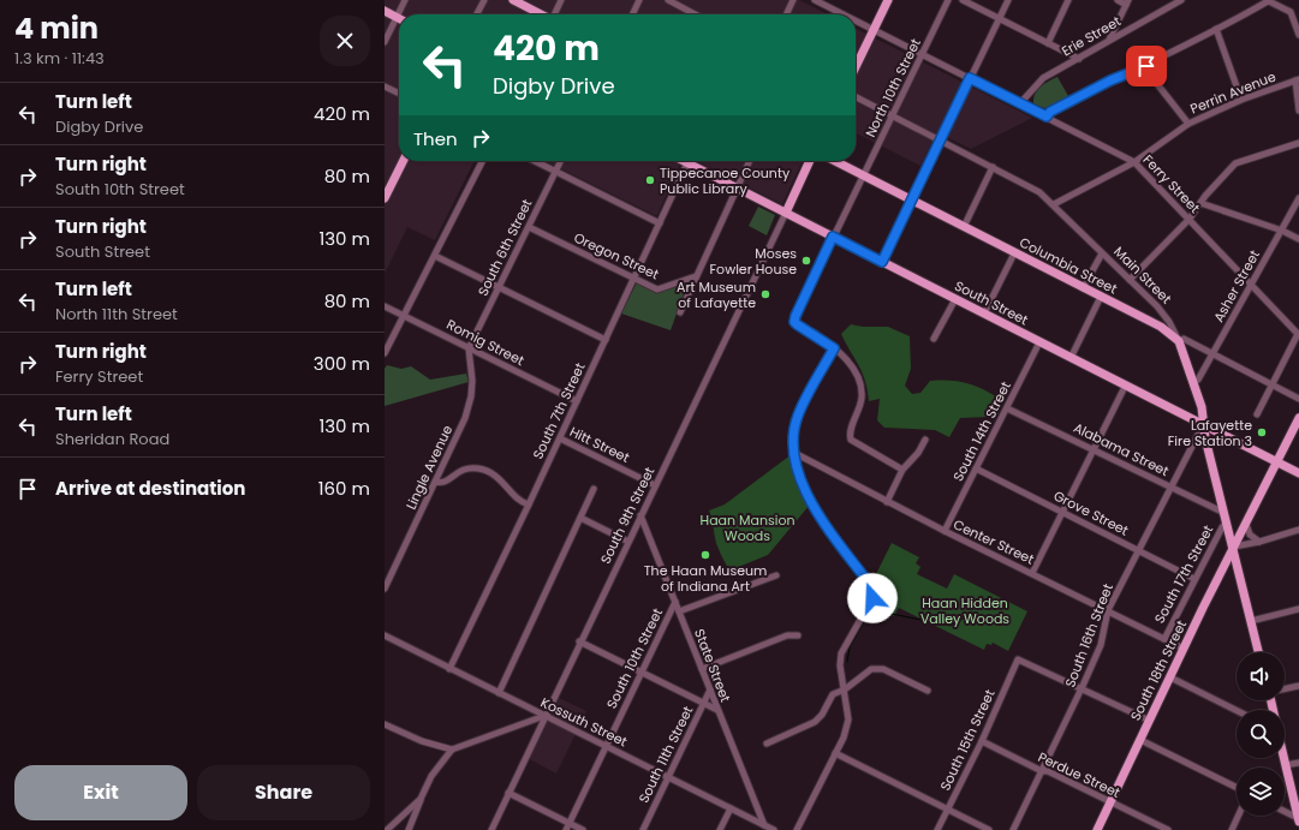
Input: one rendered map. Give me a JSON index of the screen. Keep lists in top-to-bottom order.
{
  "streets": {
    "main road": [
      "Columbia Street",
      "Main Street",
      "South Street",
      "South 18th Street"
    ],
    "street": [
      "Erie Street",
      "North 10th Street",
      "Perrin Avenue",
      "Ferry Street",
      "South 6th Street",
      "Oregon Street",
      "Asher Street",
      "Romig Street",
      "South 7th Street",
      "South 14th Street",
      "Hitt Street",
      "Alabama Street",
      "Lingle Avenue",
      "Grove Street",
      "South 9th Street",
      "Center Street",
      "South 17th Street",
      "South 16th Street",
      "South 10th Street",
      "State Street",
      "Kossuth Street",
      "South 15th Street",
      "South 11th Street",
      "Perdue Street"
    ]
  },
  "crossings": [
    ["Erie Street", "Ferry Street"],
    ["North 10th Street", "Ferry Street"],
    ["North 10th Street", "Columbia Street"],
    ["North 10th Street", "Main Street"],
    ["North 10th Street", "South Street"],
    ["Perrin Avenue", "Ferry Street"],
    ["Perrin Avenue", "Main Street"],
    ["Ferry Street", "Asher Street"],
    ["South 6th Street", "Oregon Street"],
    ["South 6th Street", "Romig Street"],
    ["South 6th Street", "Lingle Avenue"],
    ["Oregon Street", "South 7th Street"],
    ["Columbia Street", "Main Street"],
    ["Columbia Street", "Asher Street"],
    ["Main Street", "Asher Street"],
    ["Main Street", "South Street"],
    ["Main Street", "Alabama Street"],
    ["Main Street", "South 17th Street"],
    ["Main Street", "South 16th Street"],
    ["Main Street", "South 18th Street"],
    ["South Street", "South 14th Street"],
    ["South Street", "South 9th Street"],
    ["South Street", "South 16th Street"],
    ["South Street", "South 18th Street"],
    ["Romig Street", "South 7th Street"],
    ["Romig Street", "Lingle Avenue"],
    ["South 7th Street", "Hitt Street"],
    ["South 7th Street", "Kossuth Street"],
    ["South 14th Street", "Alabama Street"],
    ["South 14th Street", "Grove Street"],
    ["South 14th Street", "Center Street"],
    ["Hitt Street", "South 9th Street"],
    ["Alabama Street", "South 16th Street"],
    ["Grove Street", "South 17th Street"],
    ["Grove Street", "South 16th Street"],
    ["South 9th Street", "State Street"],
    ["South 9th Street", "Kossuth Street"],
    ["Center Street", "South 17th Street"],
    ["Center Street", "South 16th Street"],
    ["Center Street", "South 18th Street"],
    ["South 16th Street", "South 15th Street"],
    ["South 16th Street", "Perdue Street"],
    ["South 10th Street", "State Street"],
    ["South 10th Street", "Kossuth Street"],
    ["State Street", "Kossuth Street"],
    ["State Street", "South 11th Street"],
    ["South 18th Street", "Perdue Street"],
    ["Kossuth Street", "South 11th Street"],
    ["South 15th Street", "Perdue Street"]
  ],
  "parks": ["Haan Mansion Woods", "Haan Hidden Valley Woods"],
  "places": [
    "Tippecanoe County Public Library",
    "Moses Fowler House",
    "Art Museum of Lafayette",
    "Lafayette Fire Station 3",
    "The Haan Museum of Indiana Art"
  ],
  "page": {
    "heading": ["4 min", "1.3 km · 11:43"],
    "turn": ["420 m", "Digby Drive"],
    "list": [
      {
        "name": "Turn left",
        "note": "Digby Drive",
        "value": "420 m"
      },
      {
        "name": "Turn right",
        "note": "South 10th Street",
        "value": "80 m"
      },
      {
        "name": "Turn right",
        "note": "South Street",
        "value": "130 m"
      },
      {
        "name": "Turn left",
        "note": "North 11th Street",
        "value": "80 m"
      },
      {
        "name": "Turn right",
        "note": "Ferry Street",
        "value": "300 m"
      },
      {
        "name": "Turn left",
        "note": "Sheridan Road",
        "value": "130 m"
      },
      {
        "name": "Arrive at destination",
        "value": "160 m"
      }
    ],
    "then": "Then",
    "buttons": ["Exit", "Share"]
  }
}
